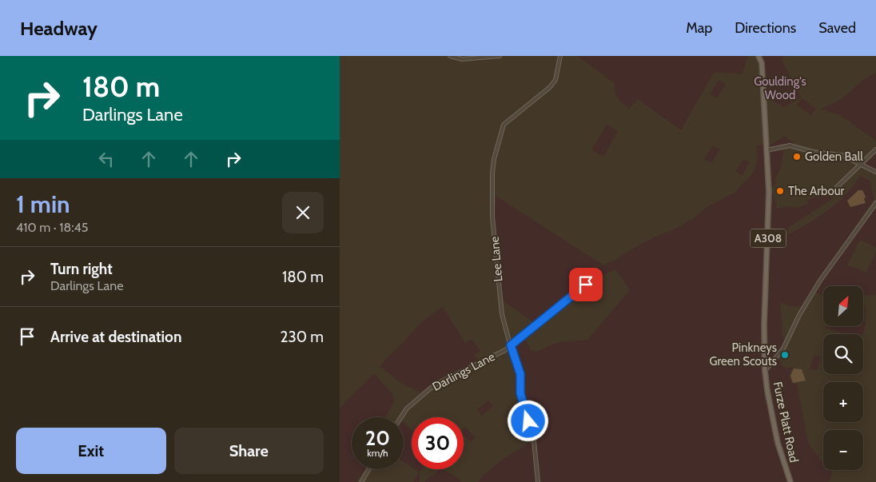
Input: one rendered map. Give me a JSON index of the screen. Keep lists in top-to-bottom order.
{
  "streets": {
    "main road": ["A308", "Furze Platt Road"],
    "street": ["Lee Lane", "Darlings Lane"]
  },
  "crossings": [
    ["A308", "Furze Platt Road"],
    ["Lee Lane", "Darlings Lane"]
  ],
  "parks": ["Goulding's Wood"],
  "places": ["Golden Ball", "The Arbour", "Pinkneys Green Scouts"],
  "north": "top right",
  "page": {
    "header": "Headway",
    "nav": ["Map", "Directions", "Saved"],
    "turn": ["180 m", "Darlings Lane"],
    "heading": ["1 min", "410 m · 18:45"],
    "list": [
      {
        "name": "Turn right",
        "note": "Darlings Lane",
        "value": "180 m"
      },
      {
        "name": "Arrive at destination",
        "value": "230 m"
      }
    ],
    "map_buttons": ["+", "−"],
    "speed": "20 km/h",
    "limit": "30",
    "buttons": ["Exit", "Share"]
  }
}
